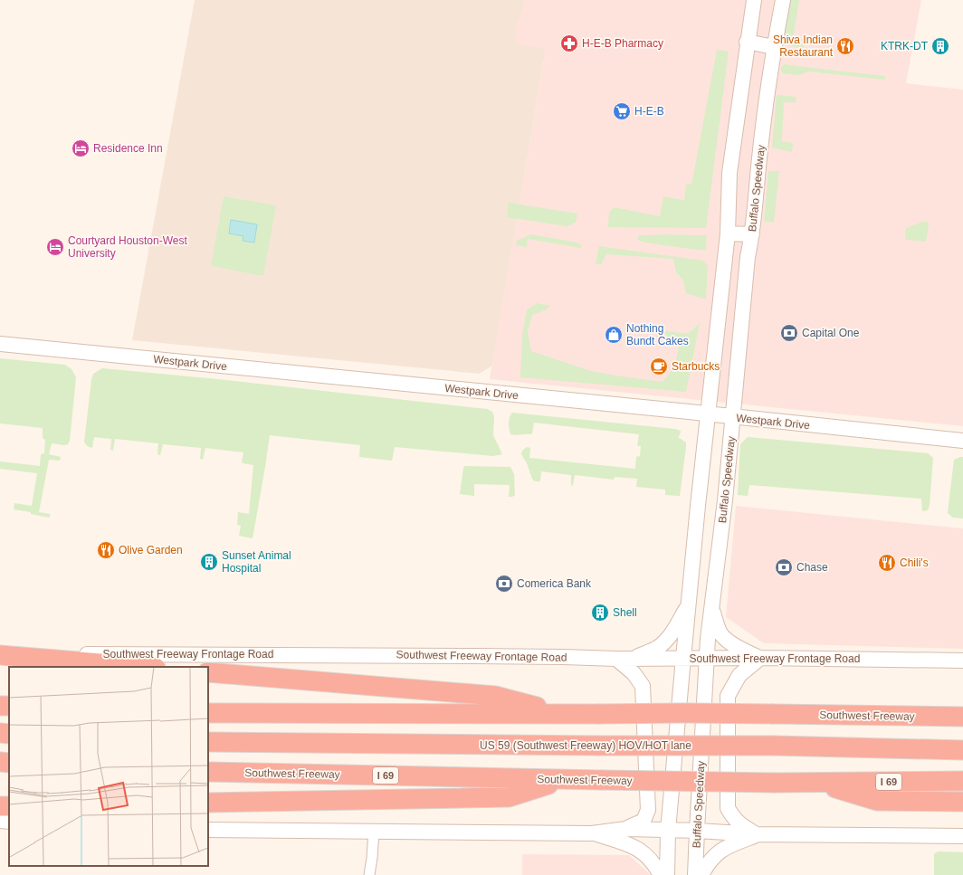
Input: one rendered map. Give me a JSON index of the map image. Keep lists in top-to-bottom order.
{
  "streets": {
    "highway": ["Southwest Freeway", "US 59 (Southwest Freeway) HOV/HOT lane", "I 69"],
    "main road": ["Buffalo Speedway", "Westpark Drive", "Southwest Freeway Frontage Road"]
  },
  "crossings": [
    ["Buffalo Speedway", "Westpark Drive"],
    ["Buffalo Speedway", "Southwest Freeway Frontage Road"]
  ],
  "places": {
    "pharmacy": ["H-E-B Pharmacy"],
    "restaurant": ["Shiva Indian Restaurant", "Olive Garden", "Chili's"],
    "building": ["KTRK-DT", "Sunset Animal Hospital", "Shell"],
    "supermarket": ["H-E-B"],
    "hotel": ["Residence Inn", "Courtyard Houston-West University"],
    "bank": ["Capital One", "Chase", "Comerica Bank"],
    "shop": ["Nothing Bundt Cakes"],
    "cafe": ["Starbucks"]
  }
}
